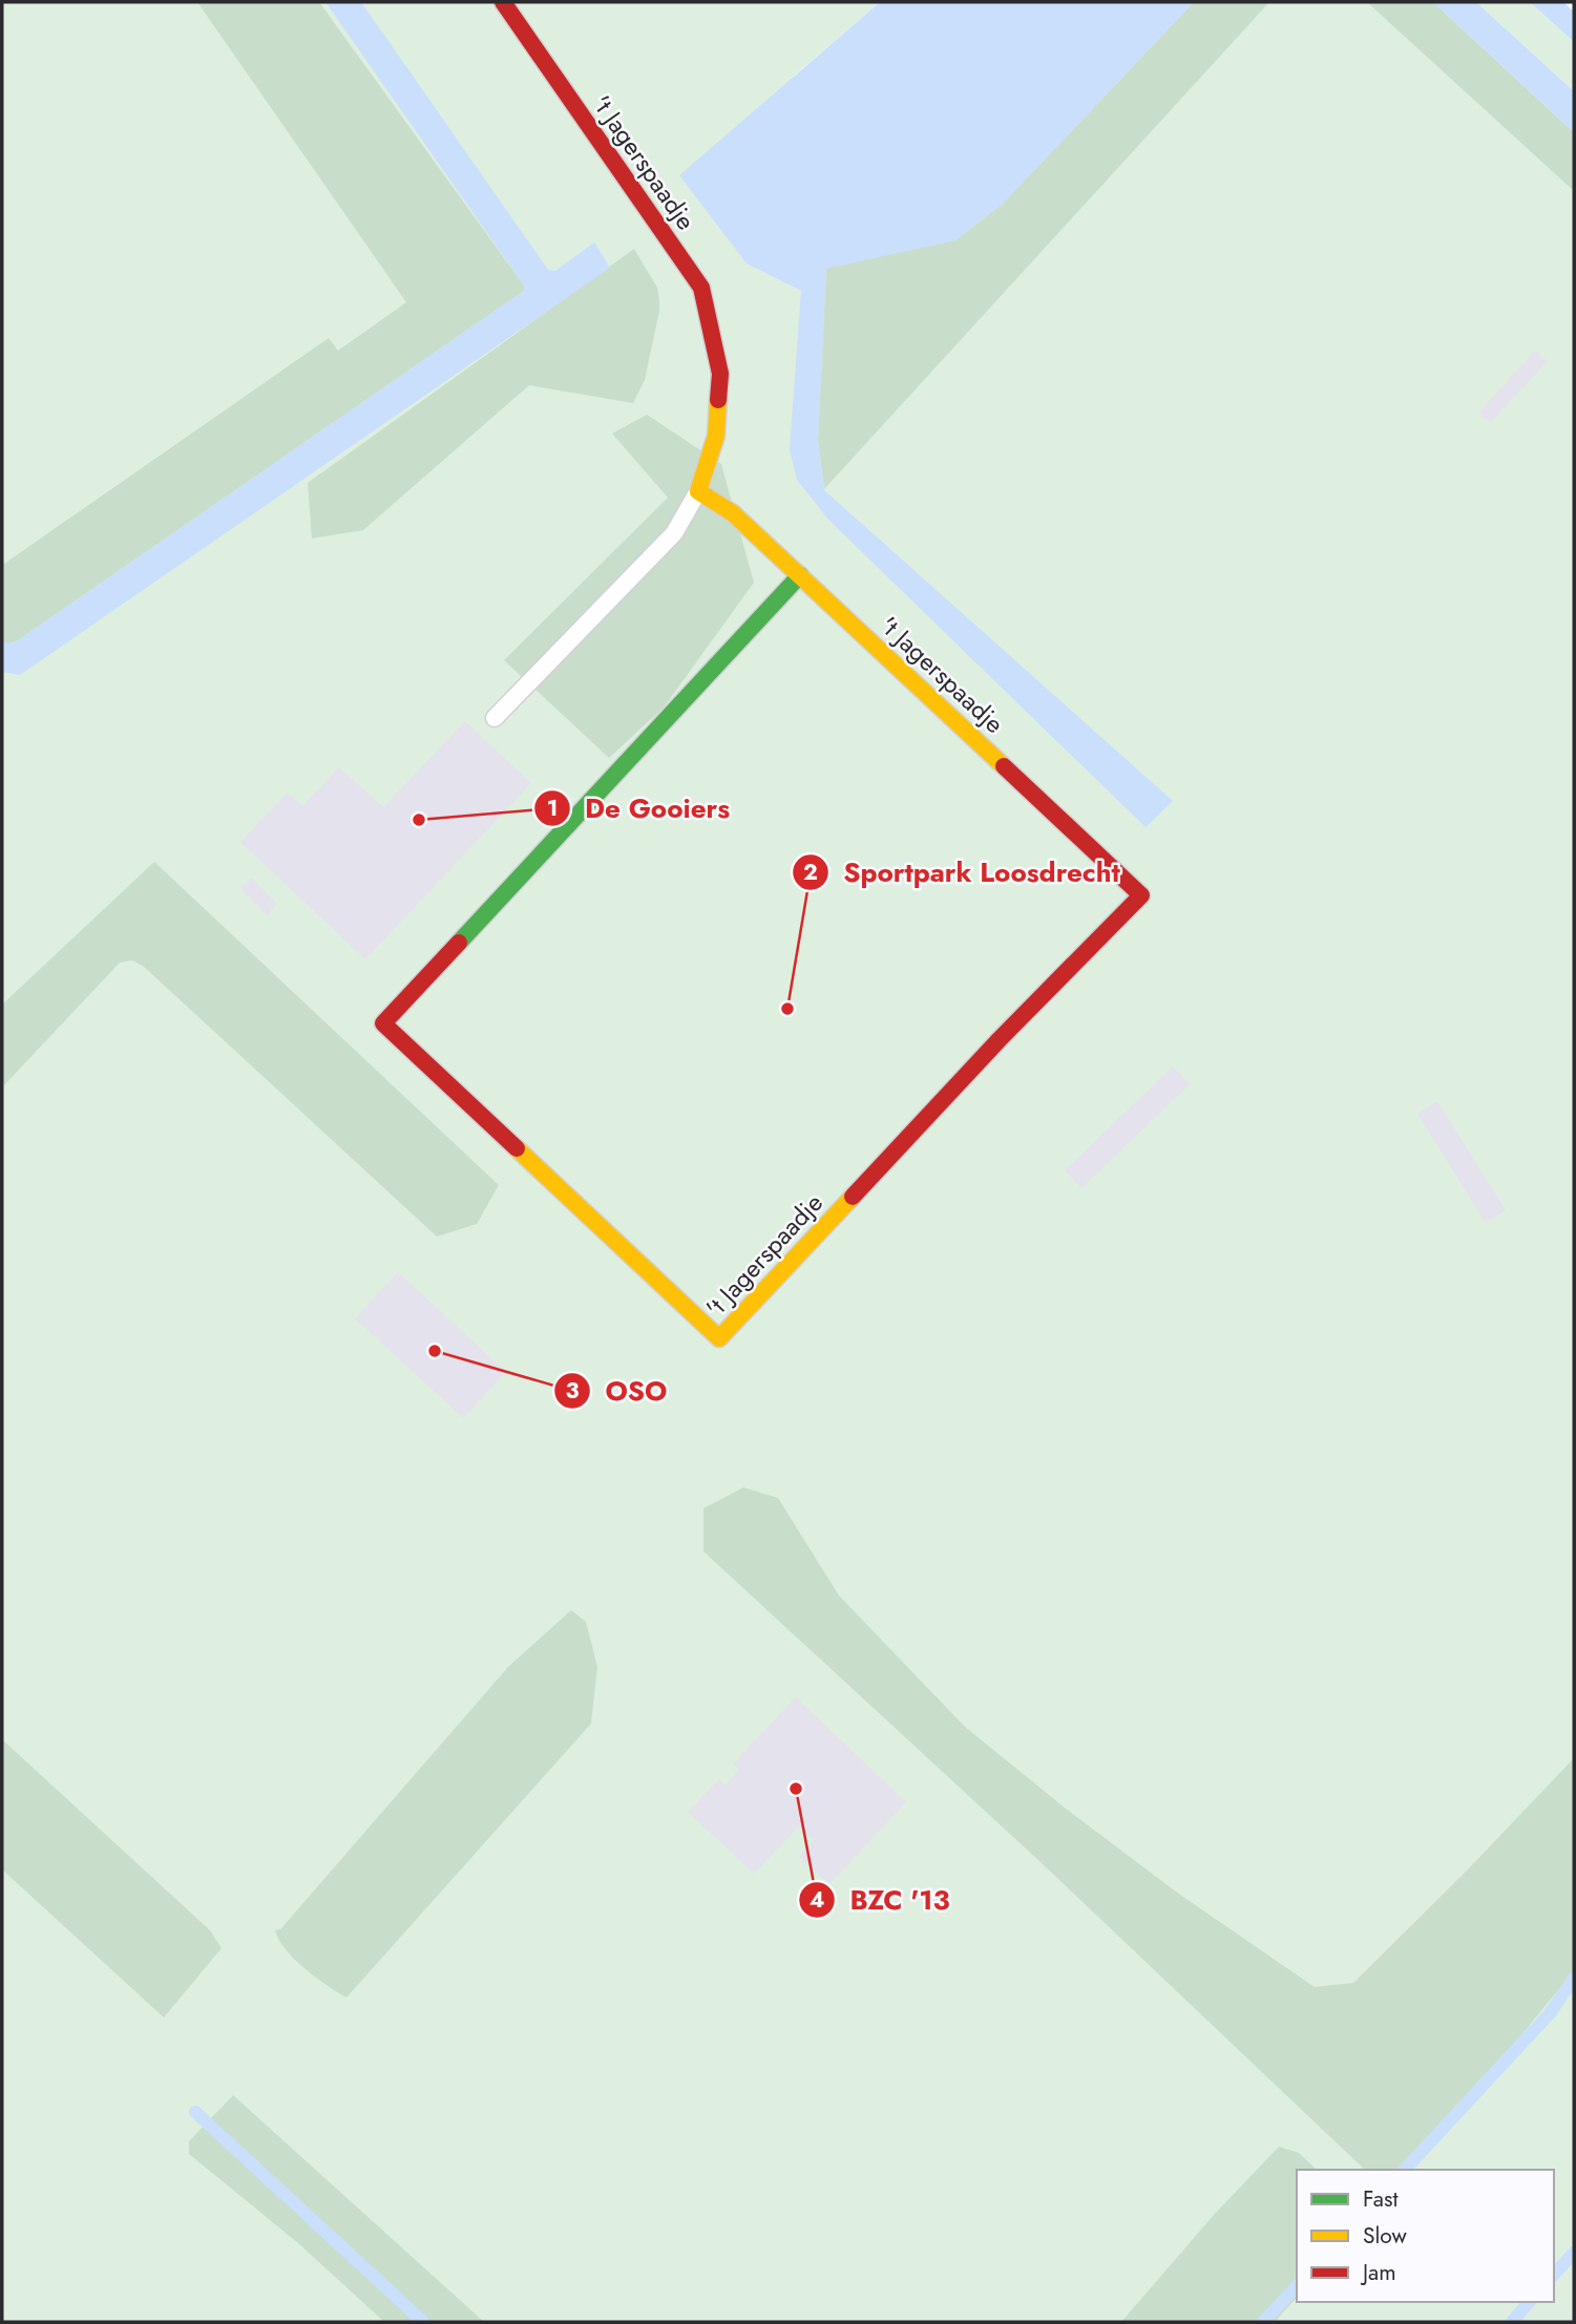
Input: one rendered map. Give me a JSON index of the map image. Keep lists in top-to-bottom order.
{
  "streets": {
    "street": ["'t Jagerspaadje"]
  },
  "places": [
    "De Gooiers",
    "Sportpark Loosdrecht",
    "OSO",
    "BZC '13"
  ],
  "legend": ["Fast", "Slow", "Jam"]
}
